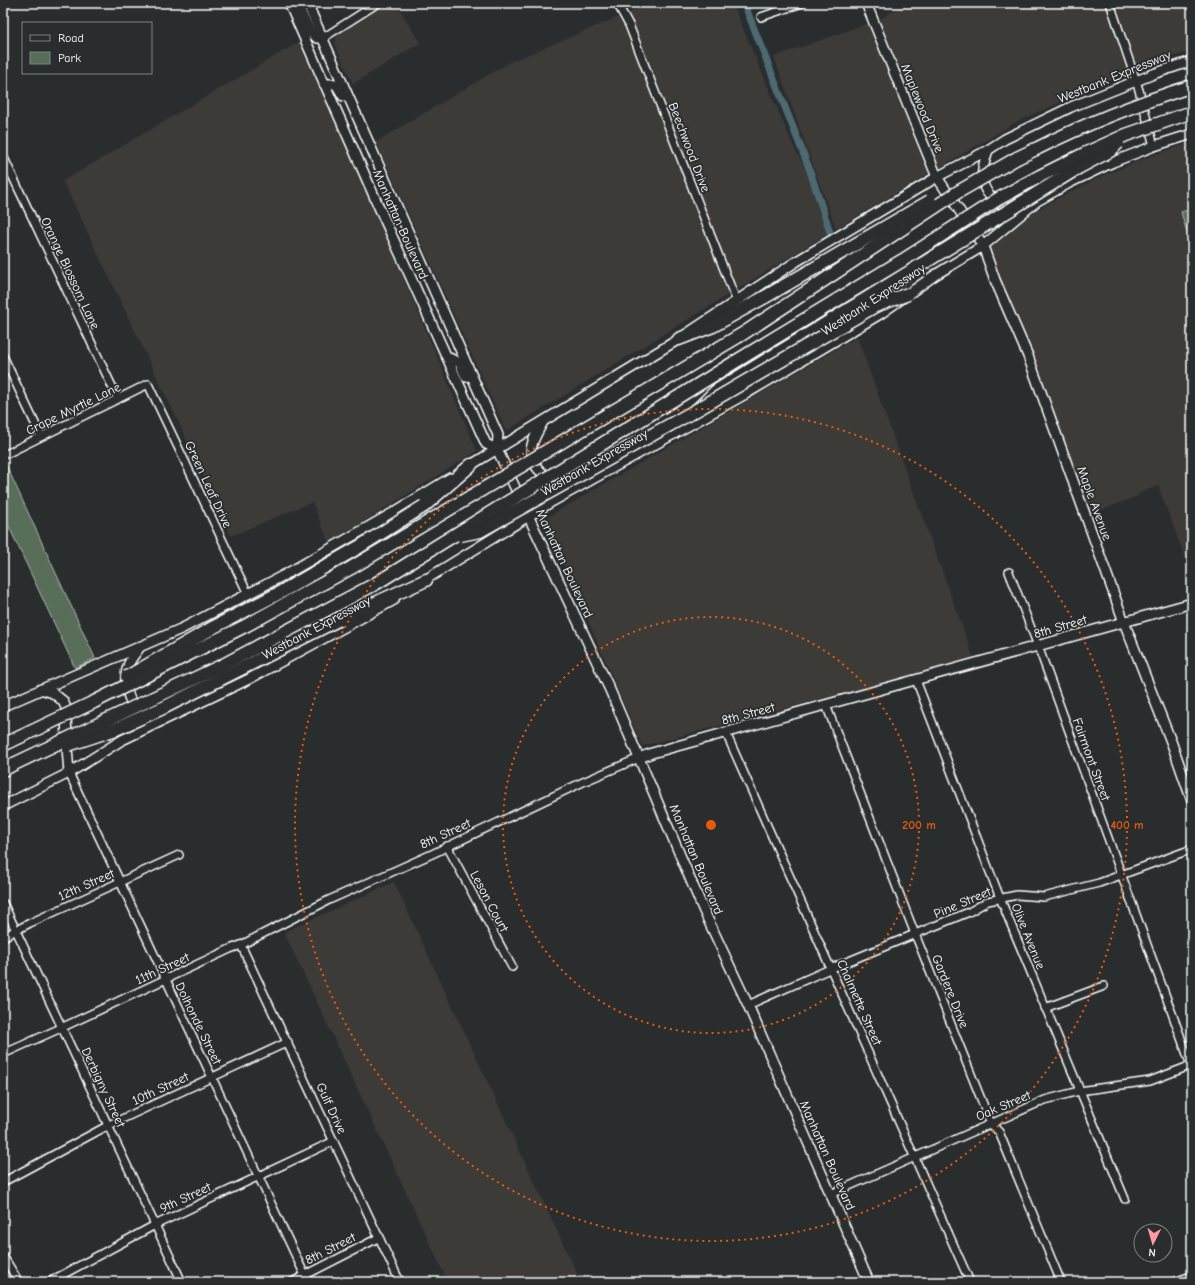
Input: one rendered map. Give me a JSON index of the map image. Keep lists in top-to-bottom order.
{
  "streets": {
    "highway": ["Westbank Expressway"],
    "street": [
      "Maplewood Drive",
      "Beechwood Drive",
      "Manhattan Boulevard",
      "Orange Blossom Lane",
      "Crape Myrtle Lane",
      "Green Leaf Drive",
      "Maple Avenue",
      "8th Street",
      "Fairmont Street",
      "12th Street",
      "Leson Court",
      "Pine Street",
      "Olive Avenue",
      "11th Street",
      "Gardere Drive",
      "Chalmette Street",
      "Dolhonde Street",
      "Derbigny Street",
      "10th Street",
      "Oak Street",
      "Gulf Drive",
      "9th Street"
    ]
  },
  "crossings": [
    ["Westbank Expressway", "Maplewood Drive"],
    ["Westbank Expressway", "Beechwood Drive"],
    ["Westbank Expressway", "Manhattan Boulevard"],
    ["Westbank Expressway", "Maple Avenue"],
    ["Westbank Expressway", "Dolhonde Street"],
    ["Maplewood Drive", "Maple Avenue"],
    ["Manhattan Boulevard", "8th Street"],
    ["Manhattan Boulevard", "Pine Street"],
    ["Manhattan Boulevard", "Oak Street"],
    ["Orange Blossom Lane", "Crape Myrtle Lane"],
    ["Crape Myrtle Lane", "Green Leaf Drive"],
    ["Maple Avenue", "8th Street"],
    ["8th Street", "Fairmont Street"],
    ["8th Street", "Leson Court"],
    ["8th Street", "Olive Avenue"],
    ["8th Street", "11th Street"],
    ["8th Street", "Gardere Drive"],
    ["8th Street", "Chalmette Street"],
    ["8th Street", "Dolhonde Street"],
    ["8th Street", "Gulf Drive"],
    ["Fairmont Street", "Pine Street"],
    ["Fairmont Street", "Oak Street"],
    ["12th Street", "Dolhonde Street"],
    ["12th Street", "Derbigny Street"],
    ["Pine Street", "Olive Avenue"],
    ["Pine Street", "Gardere Drive"],
    ["Pine Street", "Chalmette Street"],
    ["Olive Avenue", "Oak Street"],
    ["11th Street", "Dolhonde Street"],
    ["11th Street", "Derbigny Street"],
    ["11th Street", "Gulf Drive"],
    ["Gardere Drive", "Oak Street"],
    ["Chalmette Street", "Oak Street"],
    ["Dolhonde Street", "10th Street"],
    ["Dolhonde Street", "9th Street"],
    ["Derbigny Street", "10th Street"],
    ["Derbigny Street", "9th Street"],
    ["10th Street", "Gulf Drive"],
    ["Gulf Drive", "9th Street"]
  ],
  "legend": ["Road", "Park"],
  "north": "bottom",
  "rings": ["200 m", "400 m"]
}
